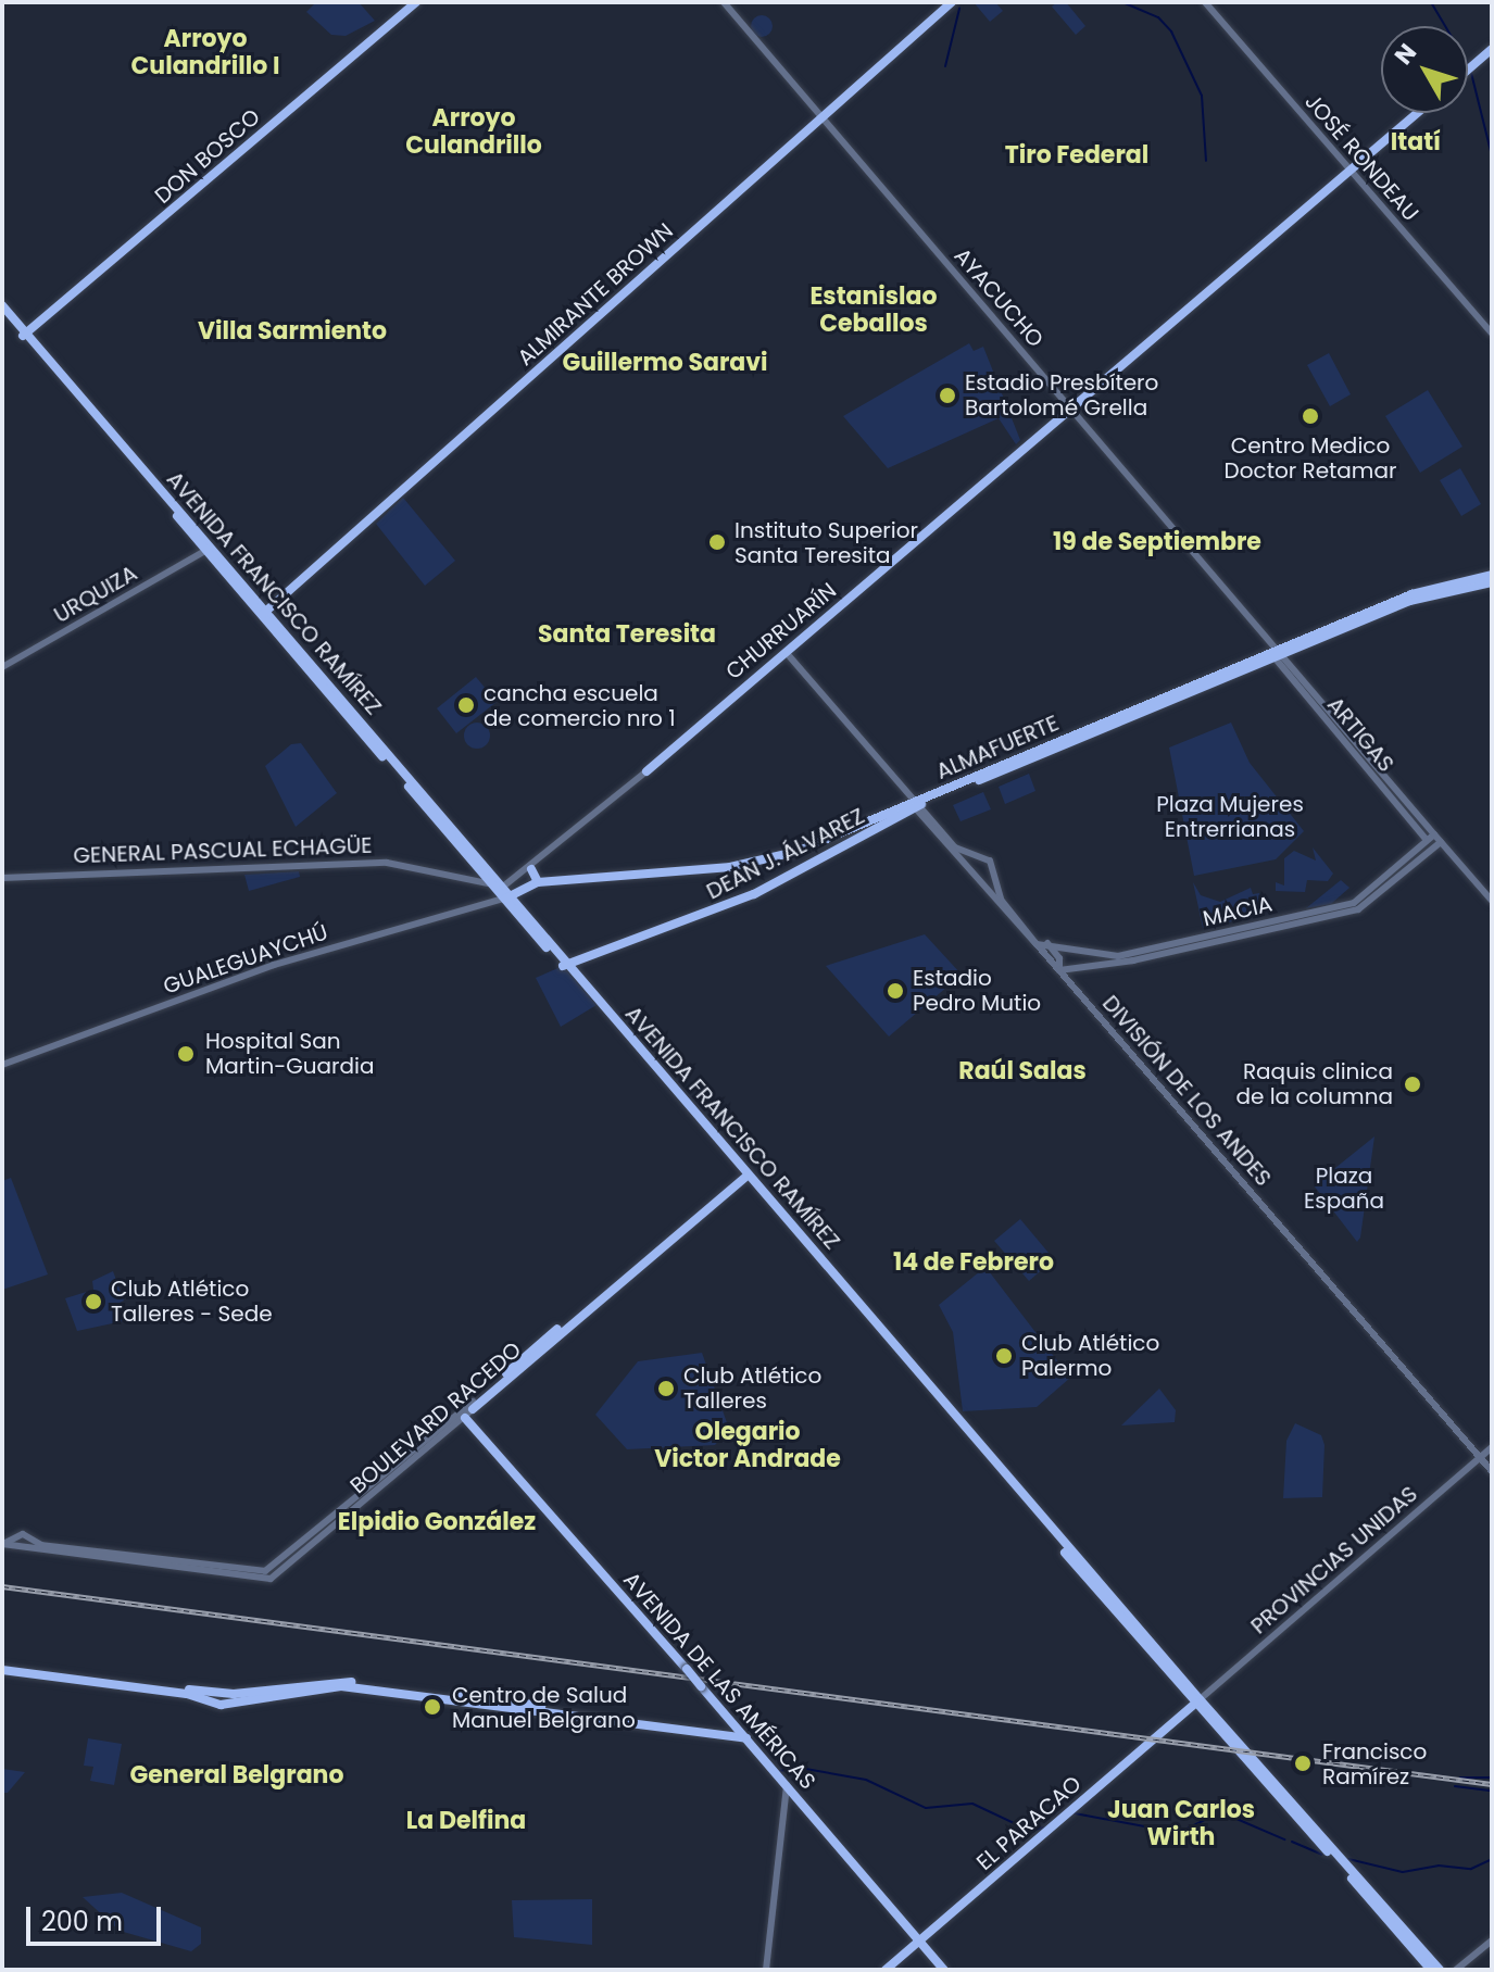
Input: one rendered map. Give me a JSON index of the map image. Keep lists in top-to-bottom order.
{
  "streets": {
    "main road": [
      "DON BOSCO",
      "ALMIRANTE BROWN",
      "AVENIDA FRANCISCO RAMÍREZ",
      "CHURRUARÍN",
      "ALMAFUERTE",
      "DEAN J. ÁLVAREZ",
      "BOULEVARD RACEDO",
      "AVENIDA DE LAS AMÉRICAS",
      "EL PARACAO"
    ],
    "street": [
      "JOSÉ RONDEAU",
      "AYACUCHO",
      "URQUIZA",
      "ARTIGAS",
      "GENERAL PASCUAL ECHAGÜE",
      "MACIA",
      "GUALEGUAYCHÚ",
      "DIVISIÓN DE LOS ANDES",
      "PROVINCIAS UNIDAS"
    ]
  },
  "crossings": [
    ["DON BOSCO", "AVENIDA FRANCISCO RAMÍREZ"],
    ["JOSÉ RONDEAU", "CHURRUARÍN"],
    ["ALMIRANTE BROWN", "AYACUCHO"],
    ["ALMIRANTE BROWN", "AVENIDA FRANCISCO RAMÍREZ"],
    ["AYACUCHO", "CHURRUARÍN"],
    ["AYACUCHO", "ARTIGAS"],
    ["AYACUCHO", "ALMAFUERTE"],
    ["AVENIDA FRANCISCO RAMÍREZ", "URQUIZA"],
    ["AVENIDA FRANCISCO RAMÍREZ", "CHURRUARÍN"],
    ["AVENIDA FRANCISCO RAMÍREZ", "ALMAFUERTE"],
    ["AVENIDA FRANCISCO RAMÍREZ", "GENERAL PASCUAL ECHAGÜE"],
    ["AVENIDA FRANCISCO RAMÍREZ", "DEAN J. ÁLVAREZ"],
    ["AVENIDA FRANCISCO RAMÍREZ", "GUALEGUAYCHÚ"],
    ["AVENIDA FRANCISCO RAMÍREZ", "BOULEVARD RACEDO"],
    ["AVENIDA FRANCISCO RAMÍREZ", "PROVINCIAS UNIDAS"],
    ["AVENIDA FRANCISCO RAMÍREZ", "EL PARACAO"],
    ["CHURRUARÍN", "GENERAL PASCUAL ECHAGÜE"],
    ["ARTIGAS", "ALMAFUERTE"],
    ["ARTIGAS", "MACIA"],
    ["ALMAFUERTE", "DEAN J. ÁLVAREZ"],
    ["ALMAFUERTE", "GUALEGUAYCHÚ"],
    ["ALMAFUERTE", "DIVISIÓN DE LOS ANDES"],
    ["DEAN J. ÁLVAREZ", "DIVISIÓN DE LOS ANDES"],
    ["MACIA", "DIVISIÓN DE LOS ANDES"],
    ["DIVISIÓN DE LOS ANDES", "PROVINCIAS UNIDAS"],
    ["BOULEVARD RACEDO", "AVENIDA DE LAS AMÉRICAS"],
    ["PROVINCIAS UNIDAS", "EL PARACAO"],
    ["AVENIDA DE LAS AMÉRICAS", "EL PARACAO"]
  ],
  "districts": [
    "Arroyo Culandrillo I",
    "Arroyo Culandrillo",
    "Itatí",
    "Tiro Federal",
    "Estanislao Ceballos",
    "Villa Sarmiento",
    "Guillermo Saravi",
    "19 de Septiembre",
    "Santa Teresita",
    "Raúl Salas",
    "14 de Febrero",
    "Olegario Victor Andrade",
    "Elpidio González",
    "General Belgrano",
    "Juan Carlos Wirth",
    "La Delfina"
  ],
  "parks": ["Plaza Mujeres Entrerrianas", "Plaza España"],
  "places": [
    "Estadio Presbítero Bartolomé Grella",
    "Centro Medico Doctor Retamar",
    "Instituto Superior Santa Teresita",
    "cancha escuela de comercio nro 1",
    "Estadio Pedro Mutio",
    "Hospital San Martin-Guardia",
    "Raquis clinica de la columna",
    "Club Atlético Talleres - Sede",
    "Club Atlético Palermo",
    "Club Atlético Talleres",
    "Centro de Salud Manuel Belgrano",
    "Francisco Ramírez"
  ],
  "scale_bar": "200 m",
  "north": "top left"
}
